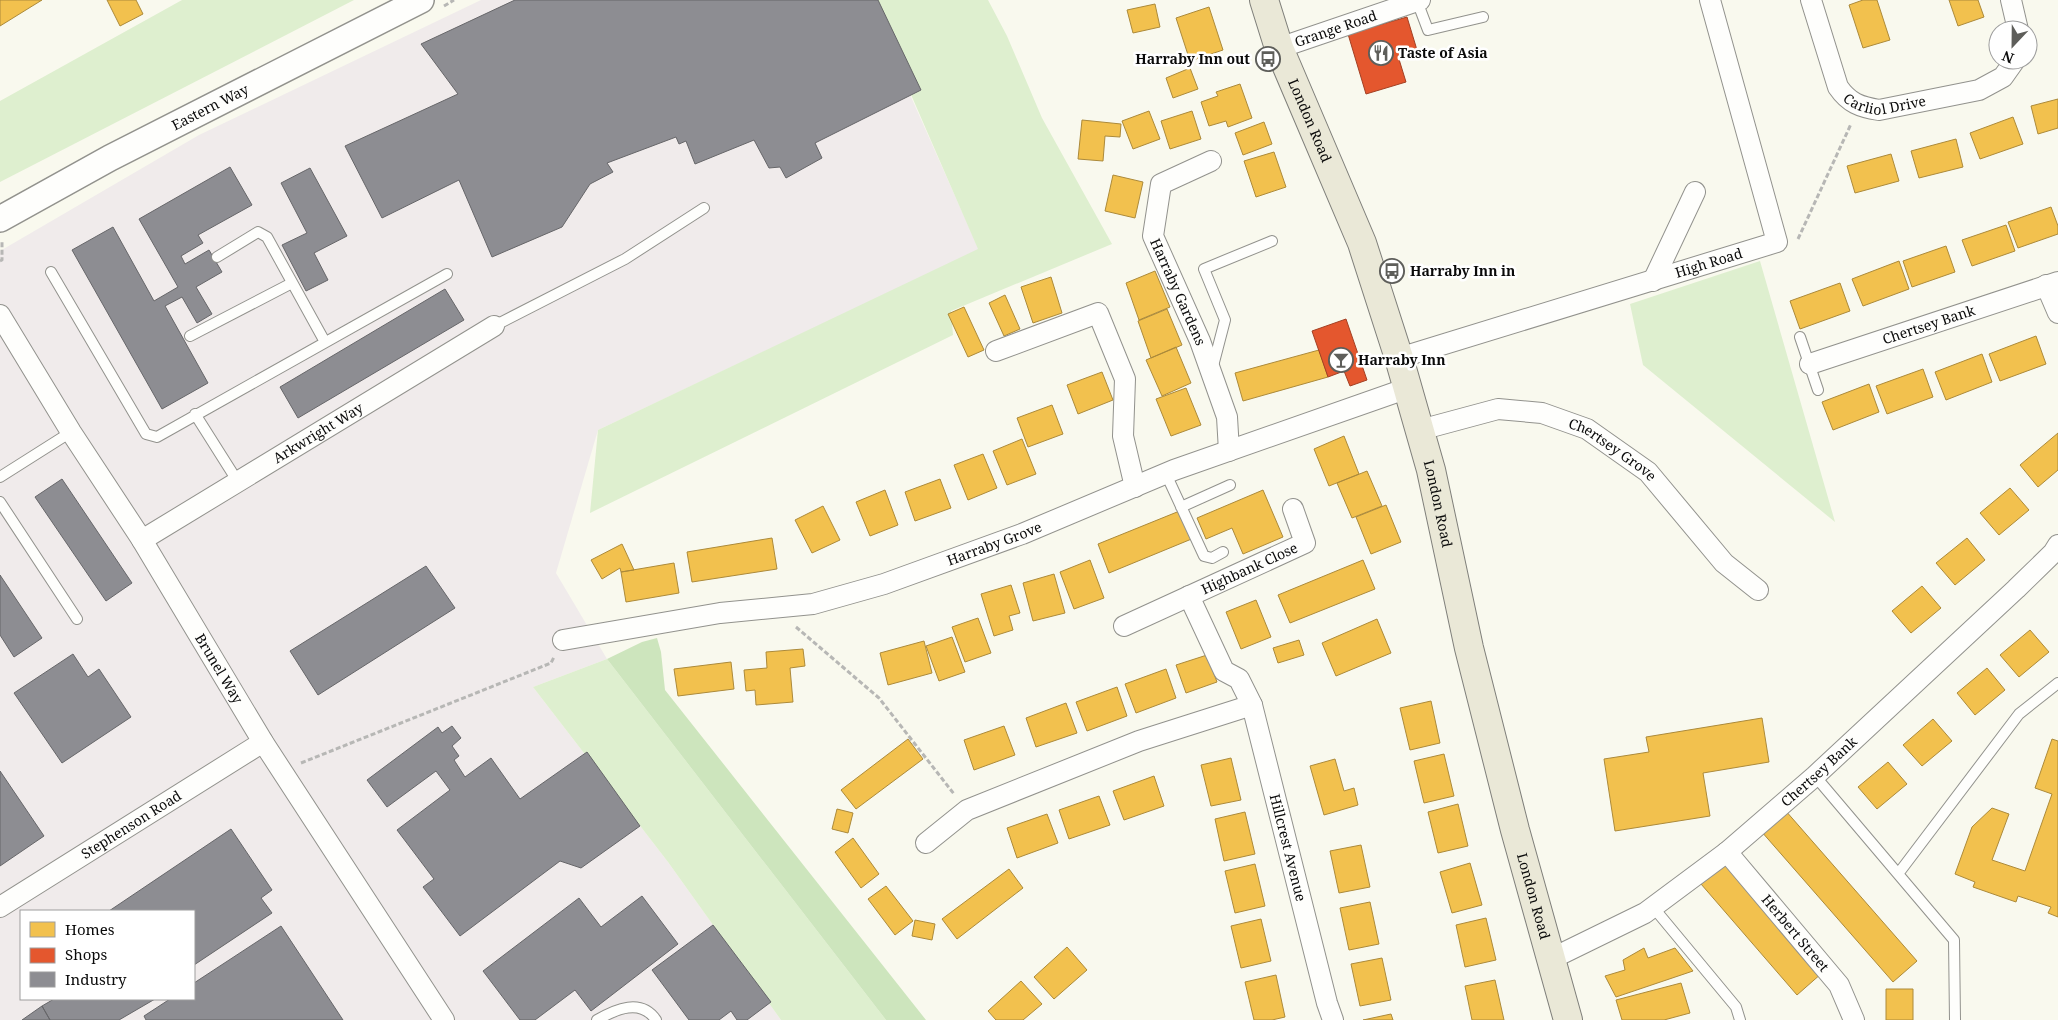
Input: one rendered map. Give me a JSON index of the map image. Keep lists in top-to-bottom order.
{
  "streets": {
    "main road": ["London Road"],
    "street": [
      "Grange Road",
      "Carliol Drive",
      "Eastern Way",
      "High Road",
      "Harraby Gardens",
      "Chertsey Bank",
      "Arkwright Way",
      "Chertsey Grove",
      "Harraby Grove",
      "Highbank Close",
      "Brunel Way",
      "Stephenson Road",
      "Hillcrest Avenue",
      "Herbert Street"
    ]
  },
  "crossings": [
    ["Grange Road", "London Road"],
    ["London Road", "High Road"],
    ["London Road", "Chertsey Bank"],
    ["London Road", "Chertsey Grove"],
    ["London Road", "Harraby Grove"],
    ["Harraby Gardens", "Harraby Grove"],
    ["Chertsey Bank", "Herbert Street"],
    ["Arkwright Way", "Brunel Way"],
    ["Highbank Close", "Hillcrest Avenue"],
    ["Brunel Way", "Stephenson Road"]
  ],
  "places": {
    "restaurant": ["Taste of Asia"],
    "bus stop": ["Harraby Inn out", "Harraby Inn in"],
    "bar": ["Harraby Inn"]
  },
  "legend": ["Homes", "Shops", "Industry"],
  "north": "bottom"
}
